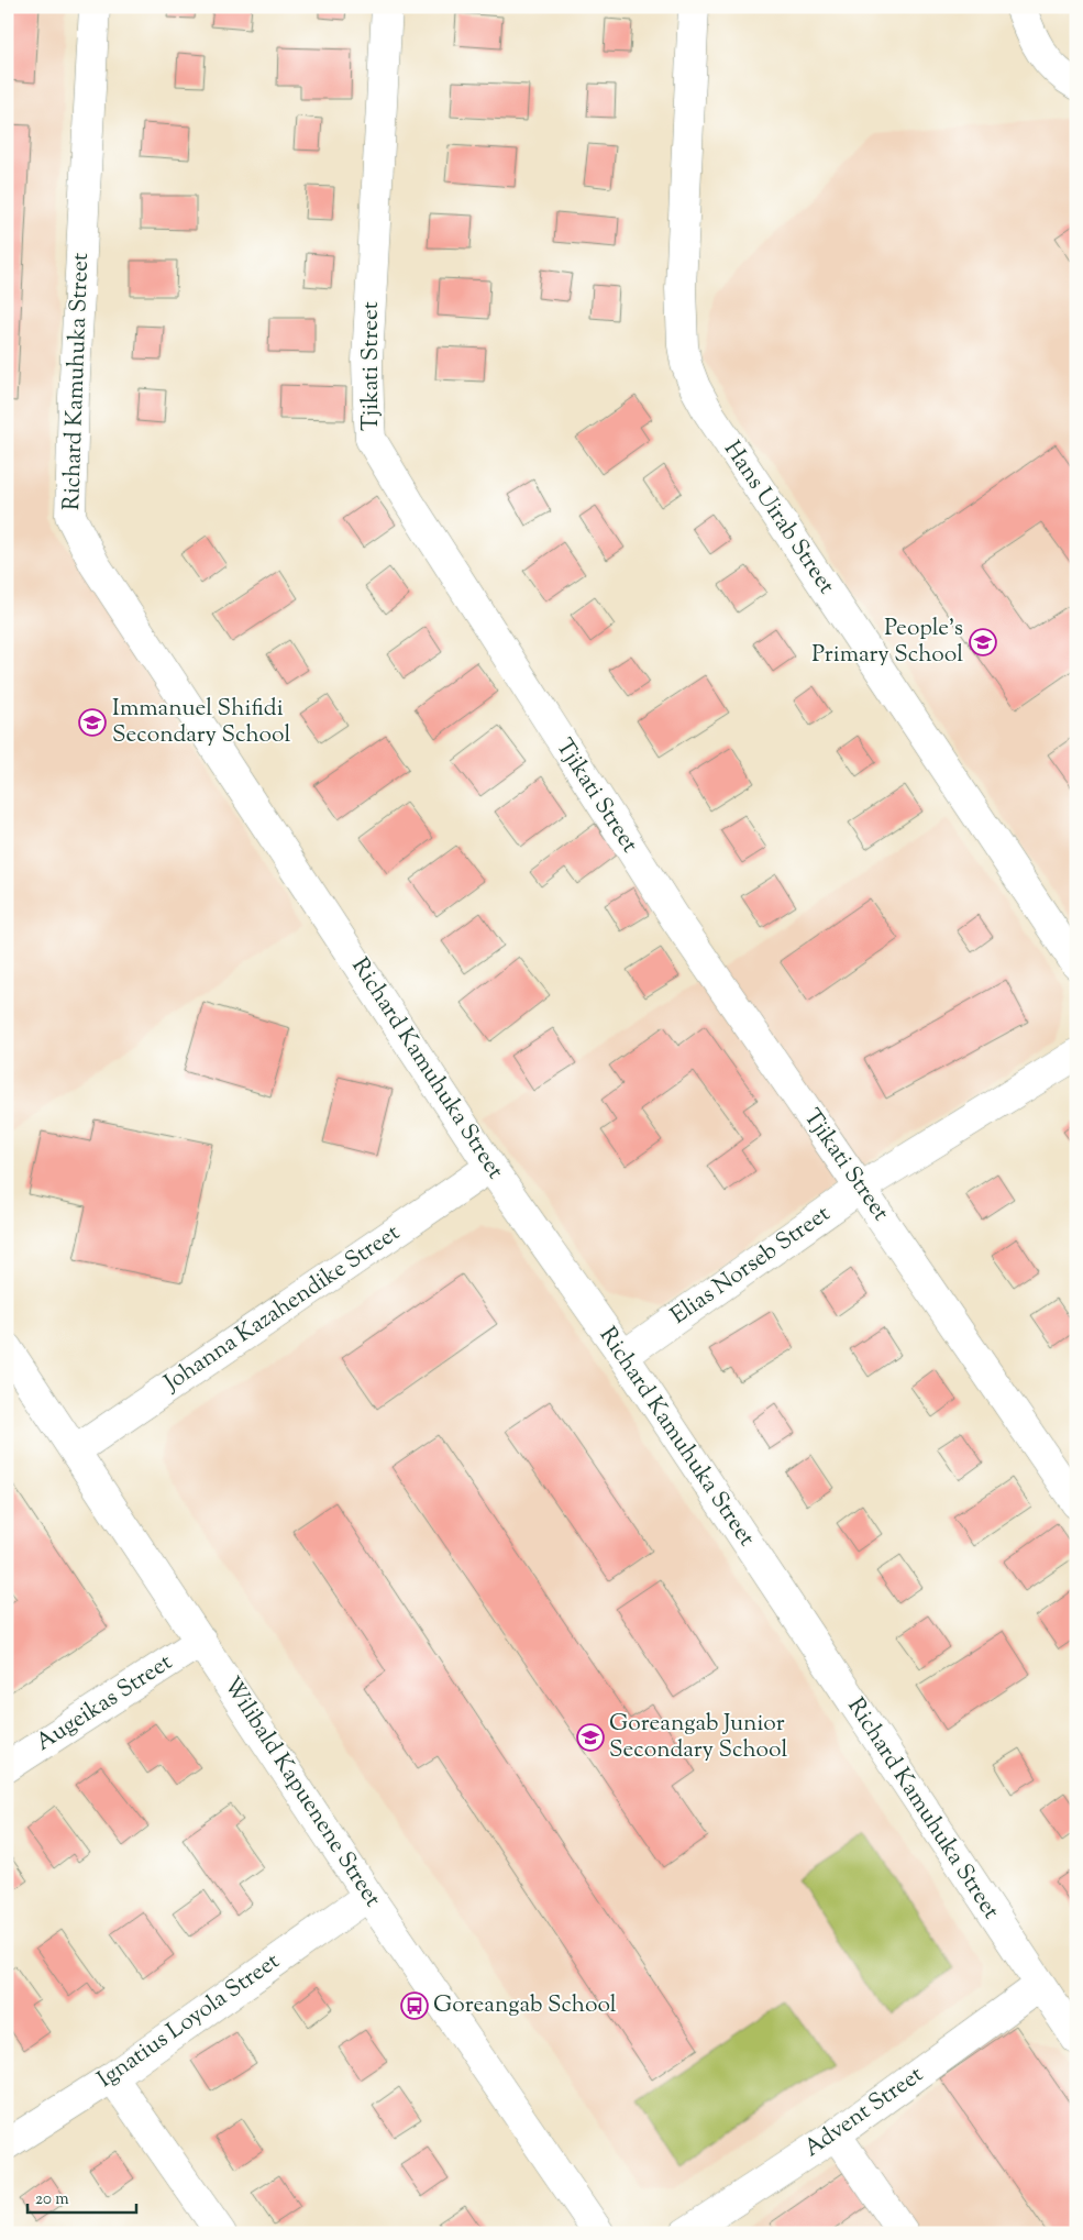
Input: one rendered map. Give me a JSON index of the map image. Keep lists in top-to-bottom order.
{
  "streets": {
    "street": [
      "Tjikati Street",
      "Richard Kamuhuka Street",
      "Hans Uirab Street",
      "Elias Norseb Street",
      "Johanna Kazahendike Street",
      "Augeikas Street",
      "Wilibald Kapuenene Street",
      "Ignatius Loyola Street",
      "Advent Street"
    ]
  },
  "crossings": [
    ["Tjikati Street", "Elias Norseb Street"],
    ["Richard Kamuhuka Street", "Elias Norseb Street"],
    ["Richard Kamuhuka Street", "Johanna Kazahendike Street"],
    ["Richard Kamuhuka Street", "Advent Street"],
    ["Johanna Kazahendike Street", "Wilibald Kapuenene Street"],
    ["Augeikas Street", "Wilibald Kapuenene Street"],
    ["Wilibald Kapuenene Street", "Ignatius Loyola Street"]
  ],
  "places": {
    "school or university": ["People's Primary School", "Immanuel Shifidi Secondary School", "Goreangab Junior Secondary School"],
    "bus stop": ["Goreangab School"]
  },
  "scale_bar": "20 m"
}
